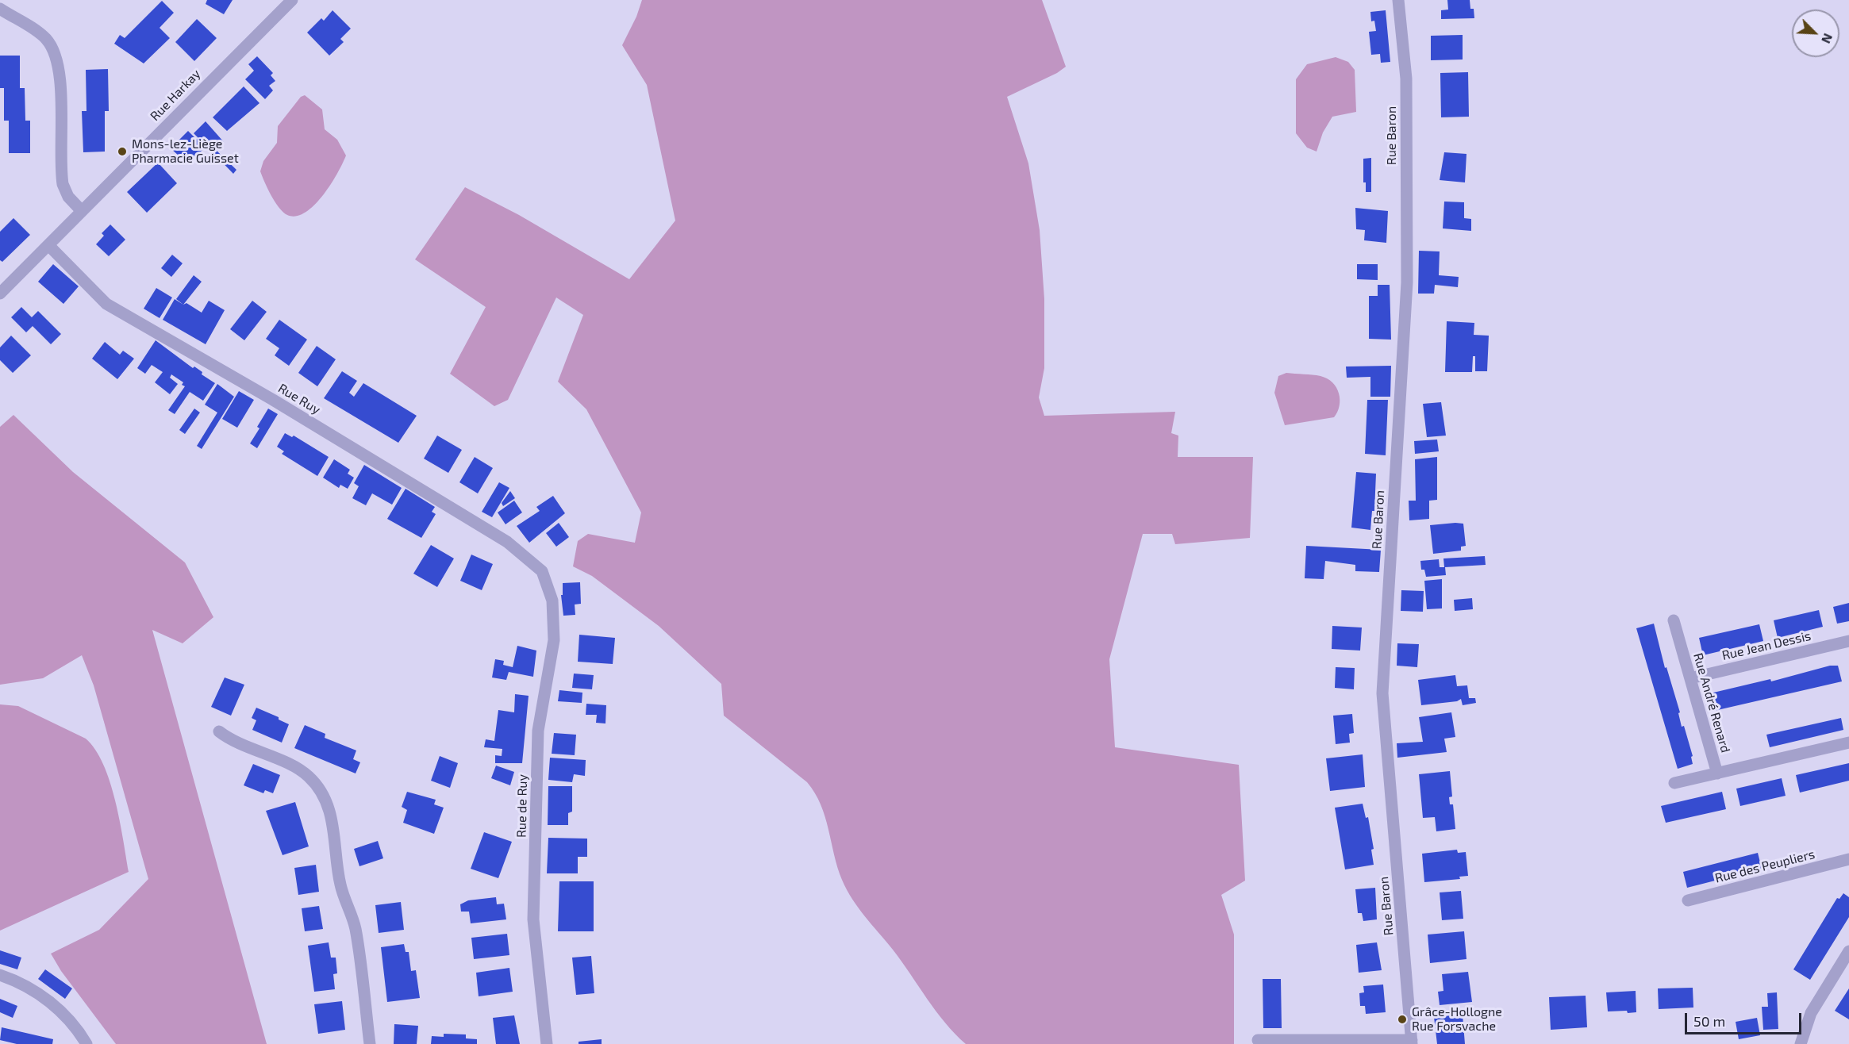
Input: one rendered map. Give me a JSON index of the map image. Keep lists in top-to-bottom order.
{
  "streets": {
    "street": [
      "Rue Harkay",
      "Rue Baron",
      "Rue Ruy",
      "Rue Jean Dessis",
      "Rue André Renard",
      "Rue de Ruy",
      "Rue des Peupliers"
    ]
  },
  "crossings": [
    ["Rue Harkay", "Rue Ruy"],
    ["Rue Ruy", "Rue de Ruy"],
    ["Rue Jean Dessis", "Rue André Renard"]
  ],
  "places": ["Mons-lez-Liège Pharmacie Guisset", "Grâce-Hollogne Rue Forsvache"],
  "scale_bar": "50 m",
  "north": "bottom right"
}
